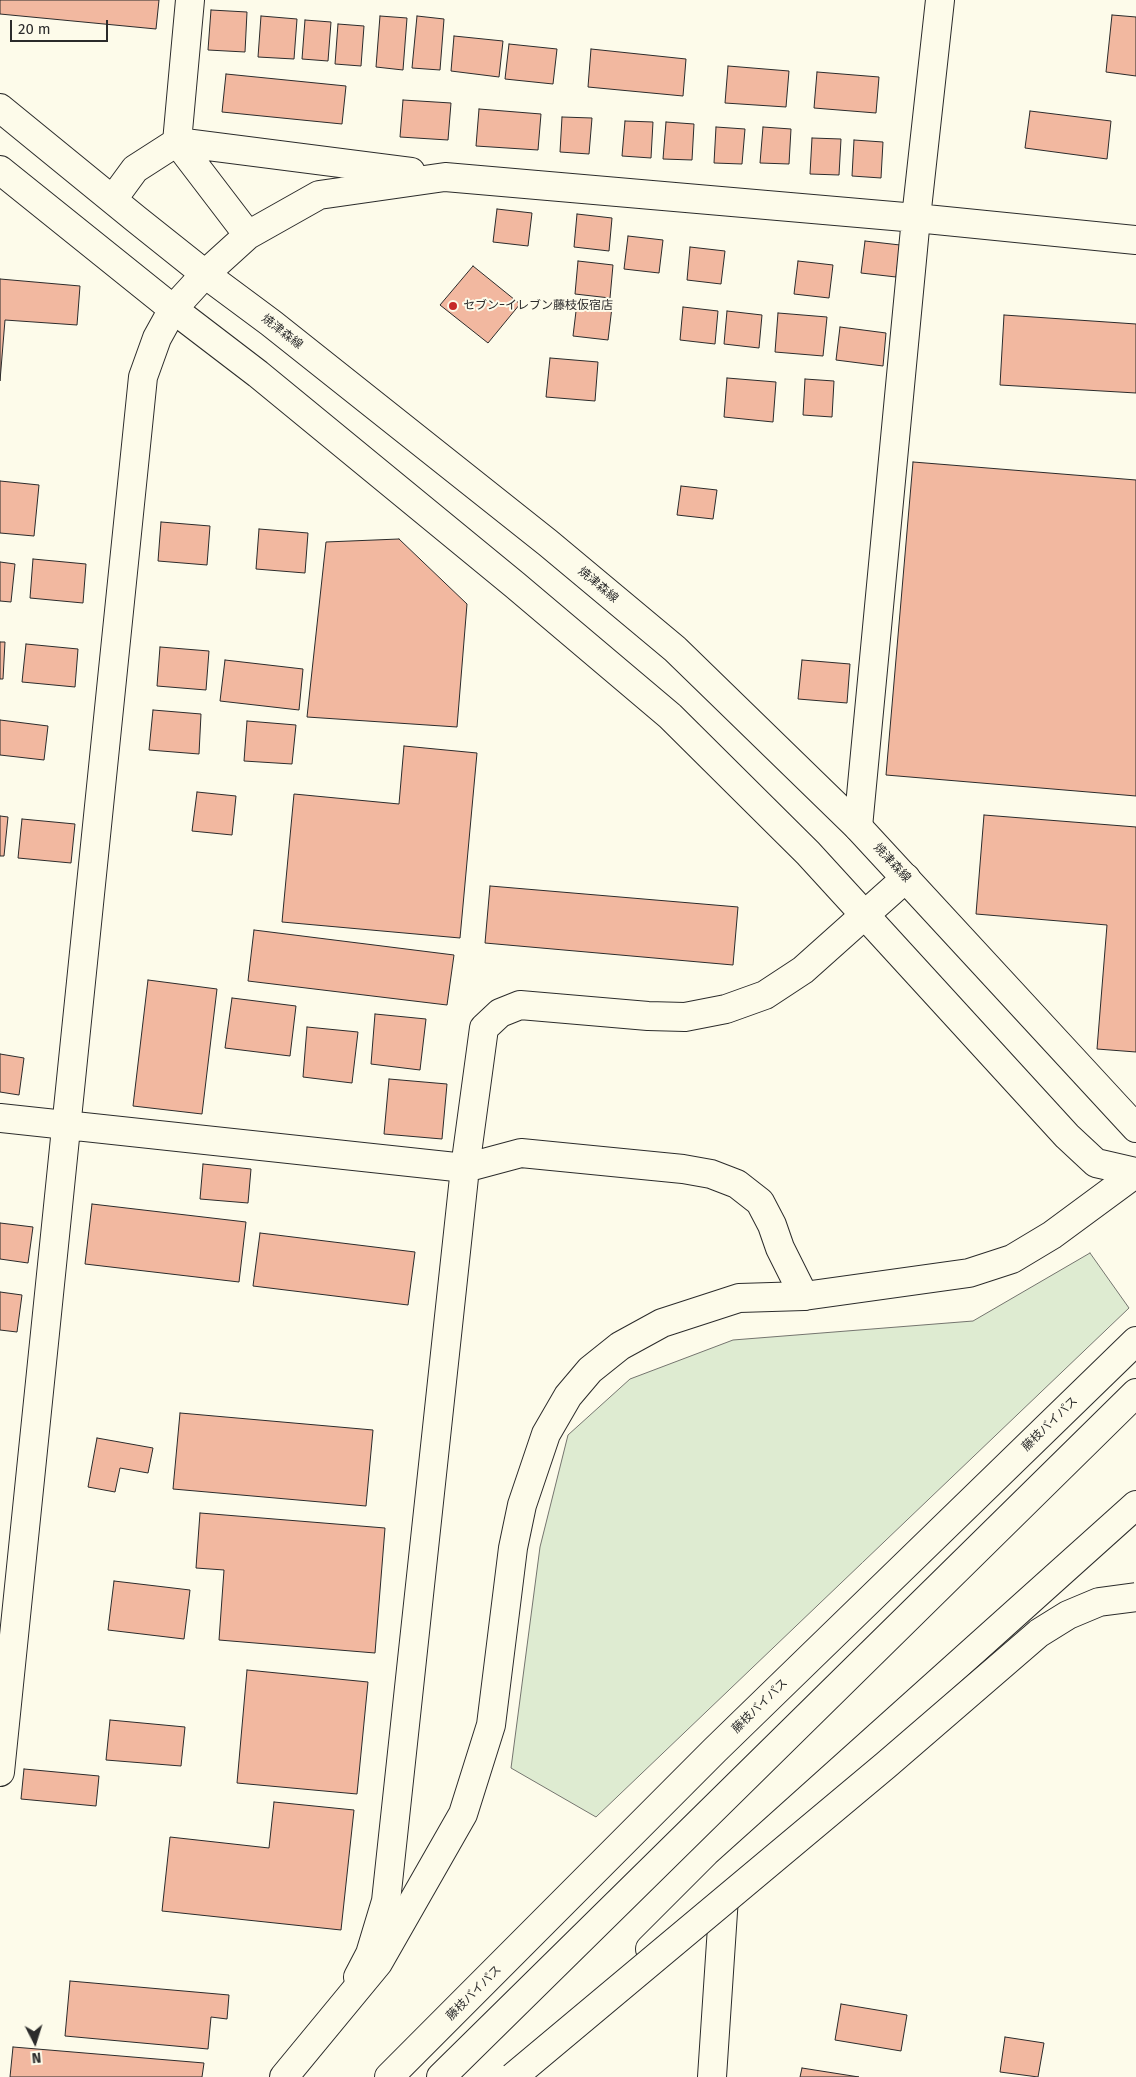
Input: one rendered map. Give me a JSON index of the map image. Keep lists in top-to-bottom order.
{
  "streets": {
    "main road": ["焼津森線", "藤枝バイパス"]
  },
  "places": ["セブン−イレブン藤枝仮宿店"],
  "scale_bar": "20 m",
  "north": "bottom"
}
